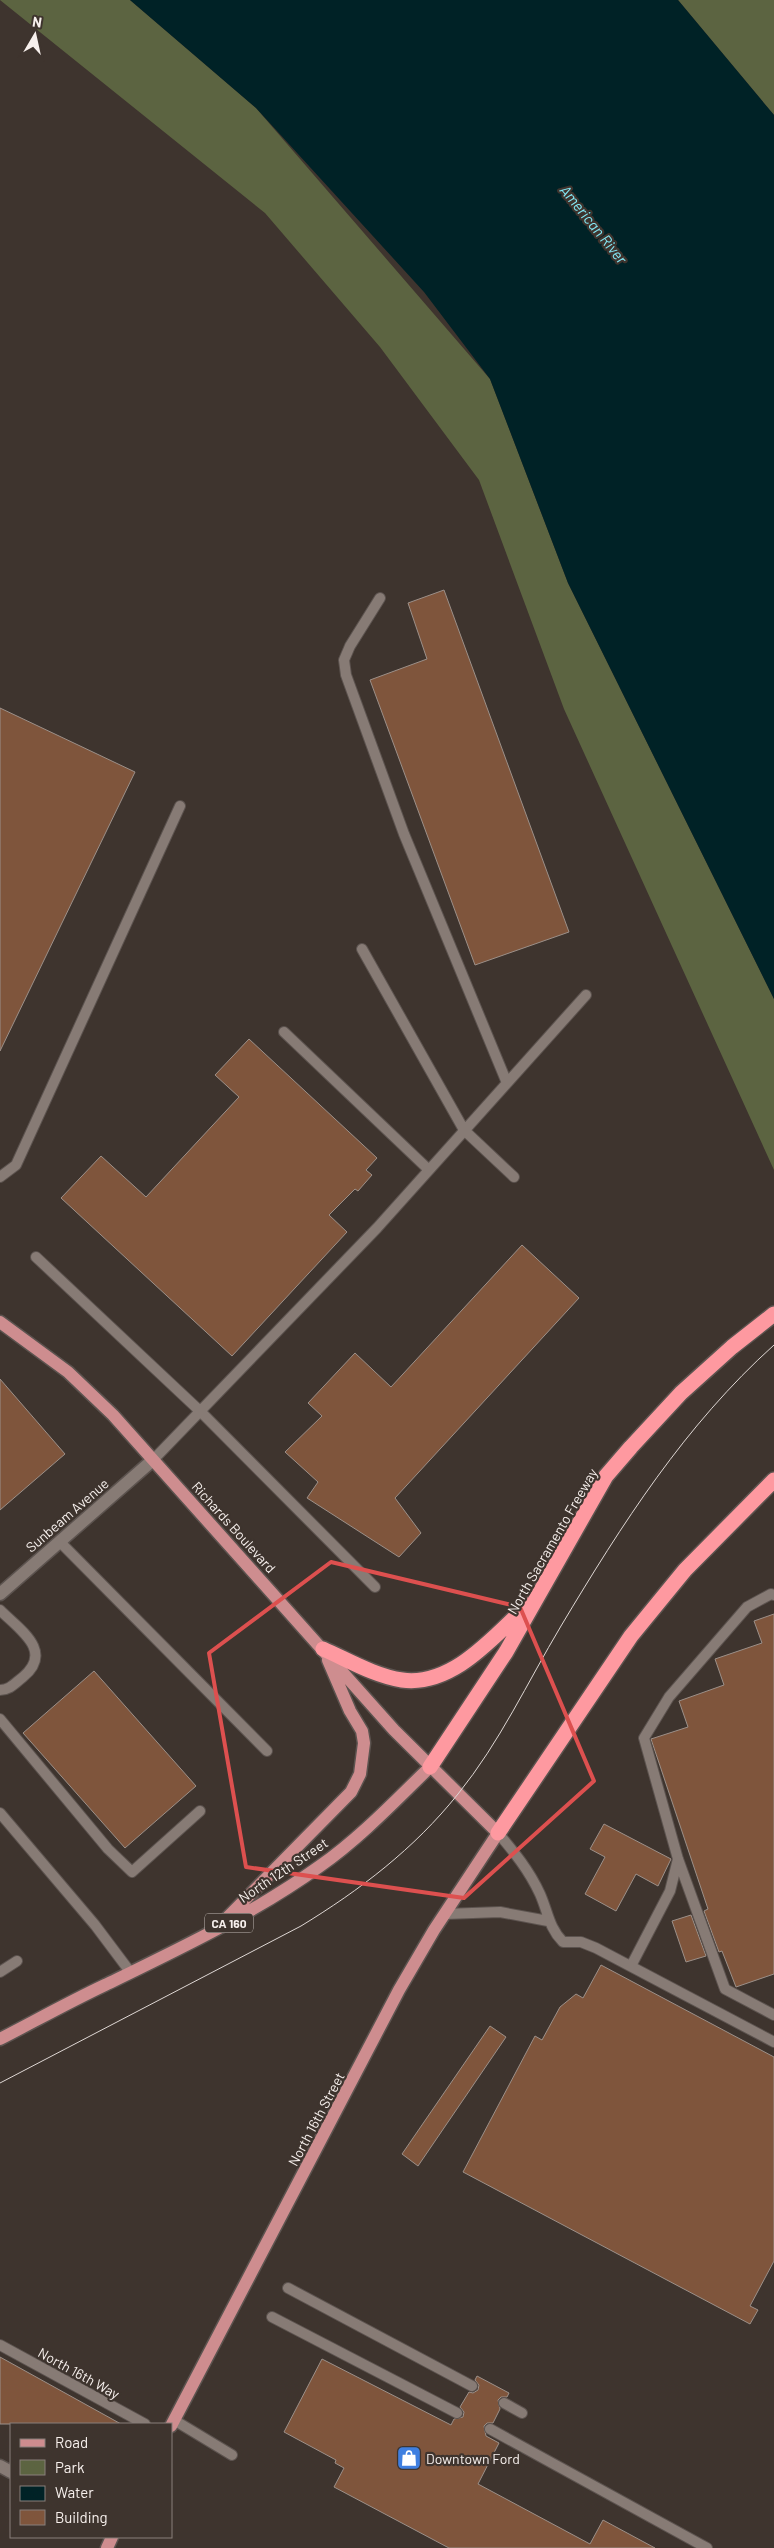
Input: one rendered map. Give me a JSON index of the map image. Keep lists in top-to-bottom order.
{
  "streets": {
    "highway": ["North Sacramento Freeway", "CA 160"],
    "main road": ["Richards Boulevard", "North 12th Street", "North 16th Street"],
    "street": ["Sunbeam Avenue"],
    "lane": ["North 16th Way"]
  },
  "crossings": [
    ["Sunbeam Avenue", "Richards Boulevard"],
    ["Richards Boulevard", "North Sacramento Freeway"],
    ["Richards Boulevard", "North 12th Street"],
    ["Richards Boulevard", "North 16th Street"],
    ["North Sacramento Freeway", "North 12th Street"]
  ],
  "water": ["American River"],
  "places": {
    "shop": ["Downtown Ford"]
  },
  "legend": [
    "Road",
    "Park",
    "Water",
    "Building"
  ],
  "north": "top"
}
